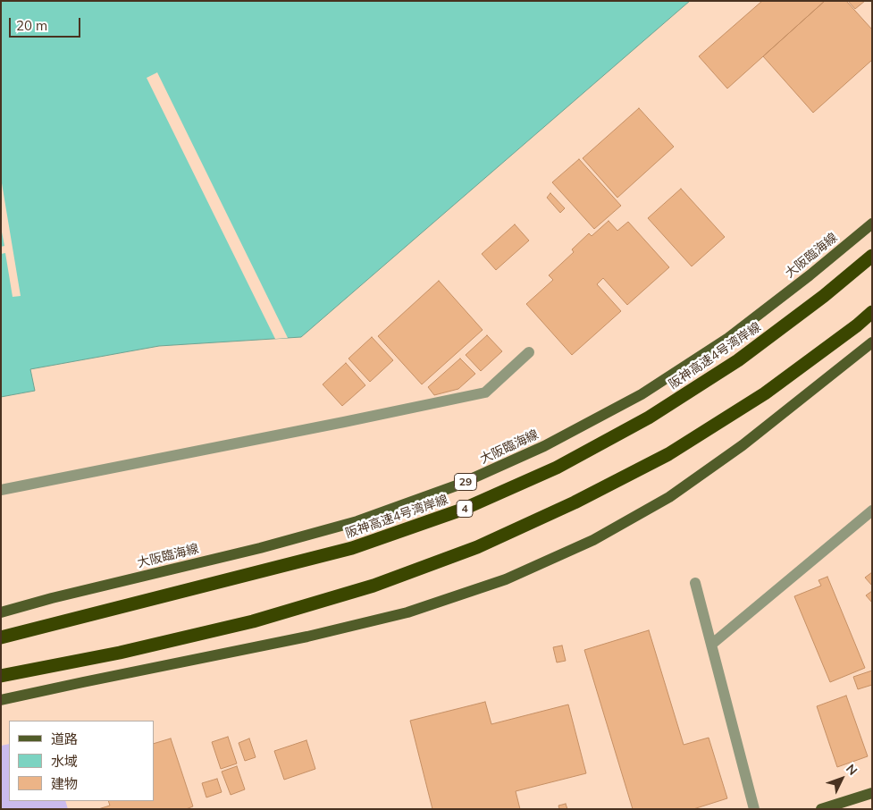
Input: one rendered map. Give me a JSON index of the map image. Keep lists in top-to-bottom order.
{
  "streets": {
    "highway": ["阪神高速4号湾岸線", "4"],
    "main road": ["大阪臨海線", "29"]
  },
  "legend": ["道路", "水域", "建物"],
  "scale_bar": "20 m",
  "north": "top right"
}
